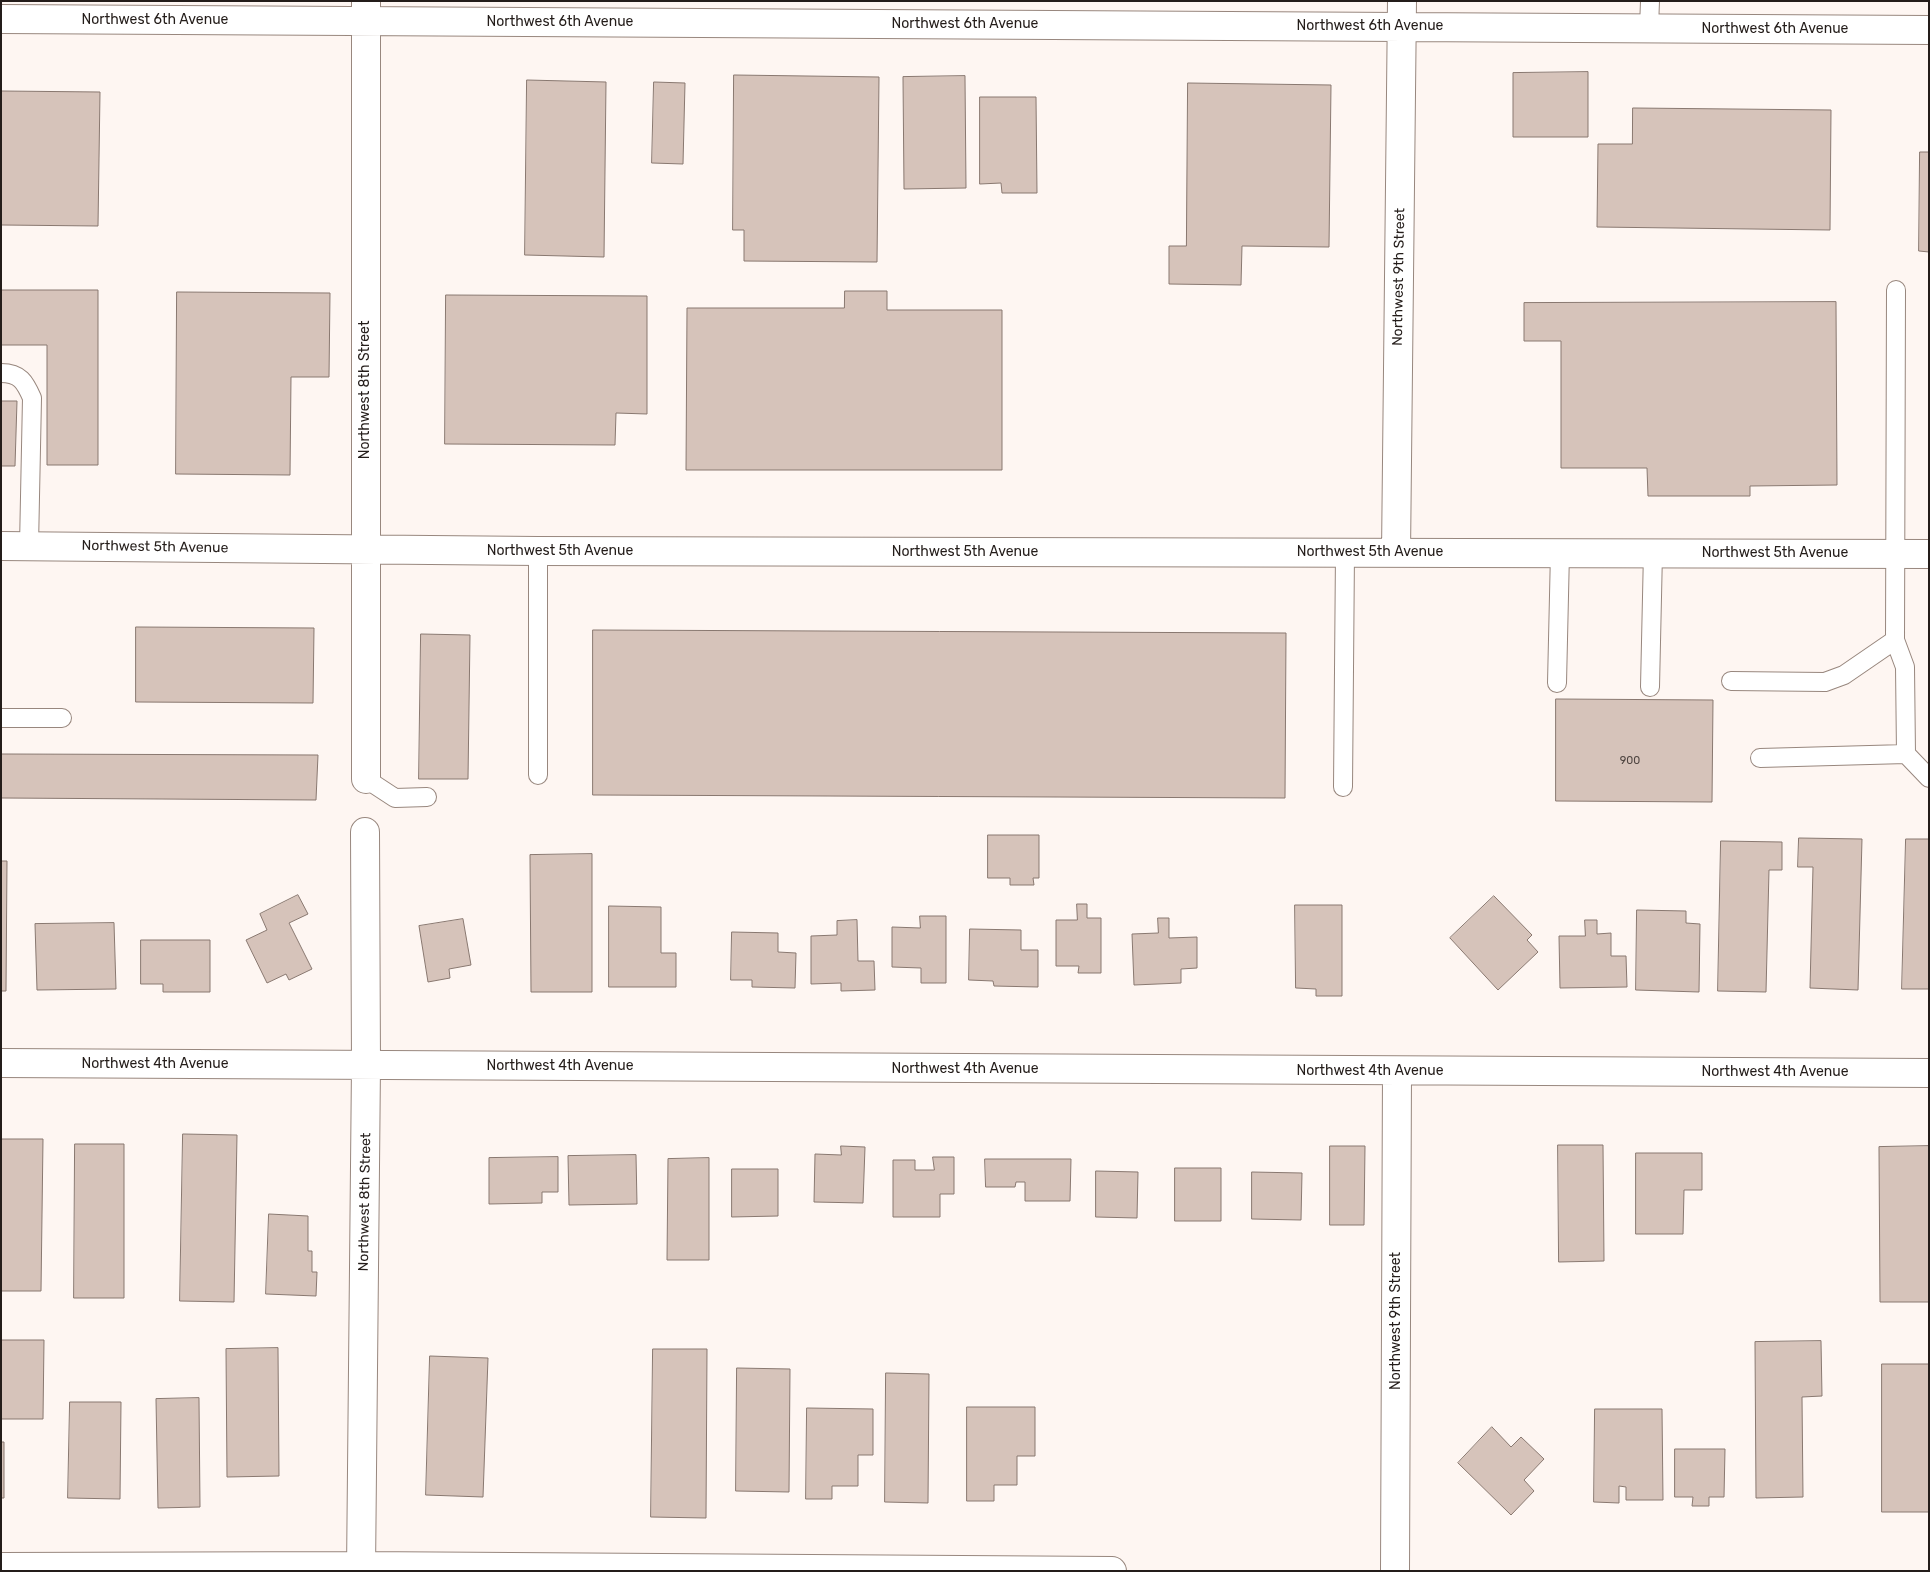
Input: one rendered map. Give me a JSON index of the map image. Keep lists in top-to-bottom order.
{
  "streets": {
    "street": [
      "Northwest 6th Avenue",
      "Northwest 9th Street",
      "Northwest 8th Street",
      "Northwest 5th Avenue",
      "Northwest 4th Avenue"
    ]
  },
  "crossings": [
    ["Northwest 6th Avenue", "Northwest 9th Street"],
    ["Northwest 6th Avenue", "Northwest 8th Street"],
    ["Northwest 9th Street", "Northwest 5th Avenue"],
    ["Northwest 9th Street", "Northwest 4th Avenue"],
    ["Northwest 8th Street", "Northwest 5th Avenue"],
    ["Northwest 8th Street", "Northwest 4th Avenue"]
  ],
  "house_numbers": ["900"]
}
